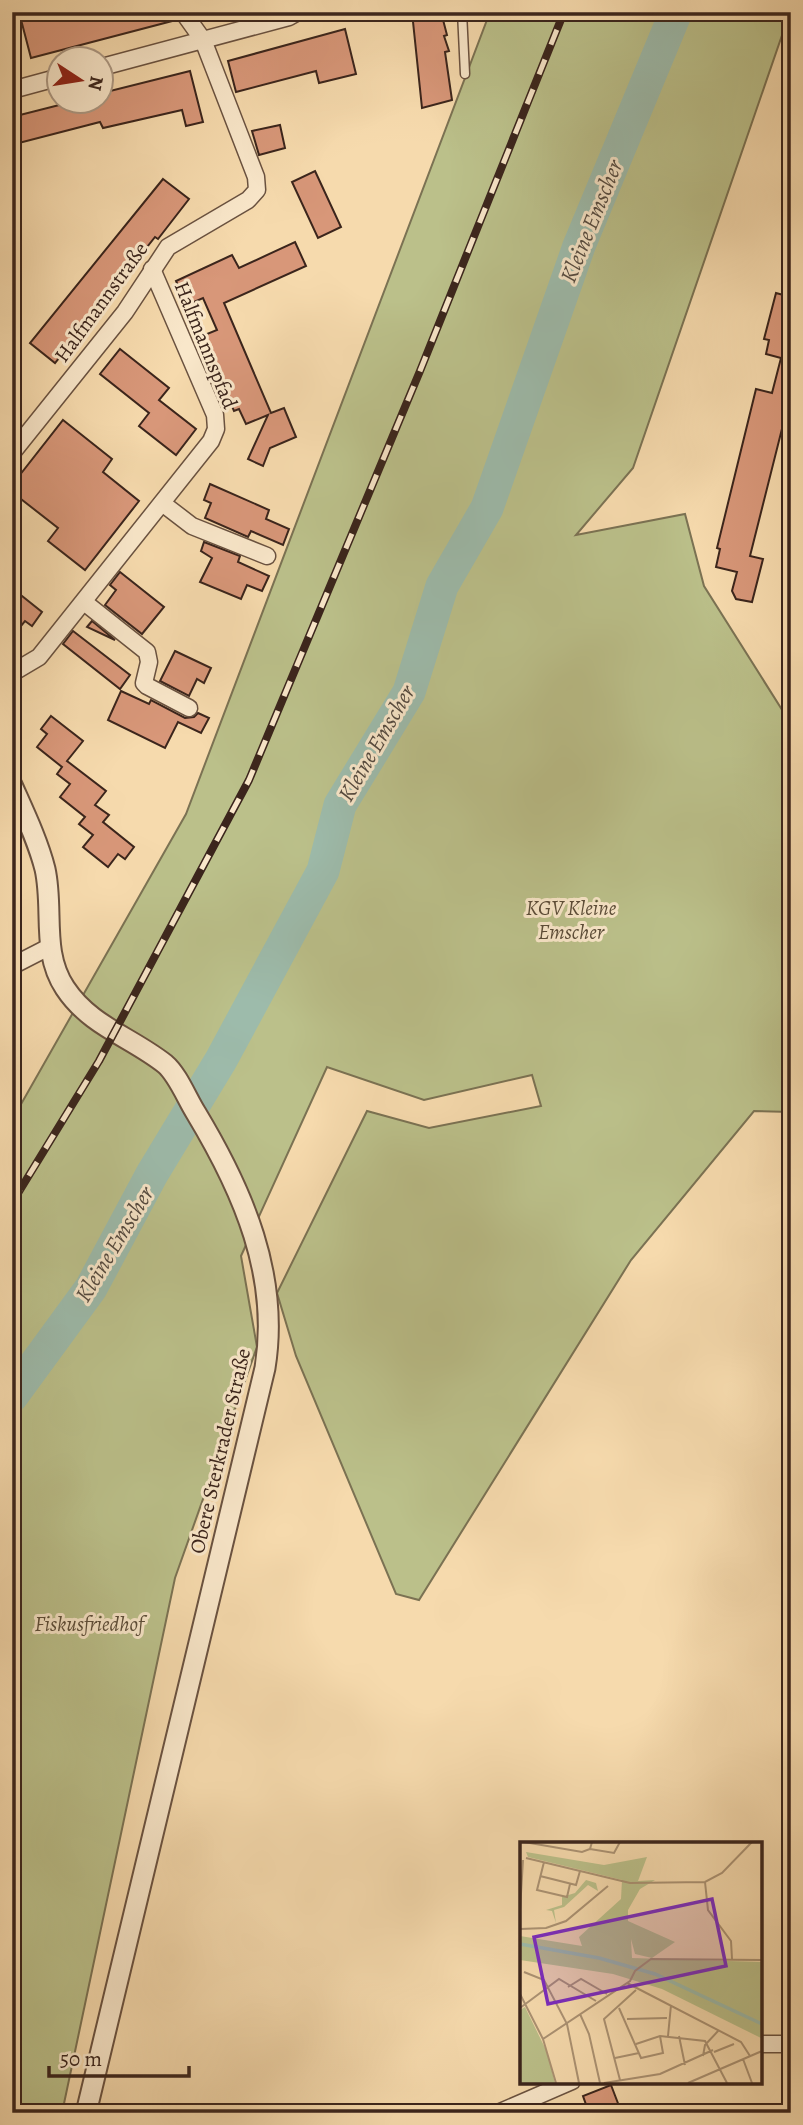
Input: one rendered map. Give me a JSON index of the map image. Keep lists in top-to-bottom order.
{
  "streets": {
    "street": ["Halfmannstraße", "Halfmannspfad", "Obere Sterkrader Straße"]
  },
  "crossings": [
    ["Halfmannstraße", "Halfmannspfad"]
  ],
  "water": ["Kleine Emscher"],
  "parks": ["KGV Kleine Emscher", "Fiskusfriedhof"],
  "scale_bar": "50 m",
  "north": "right"
}
